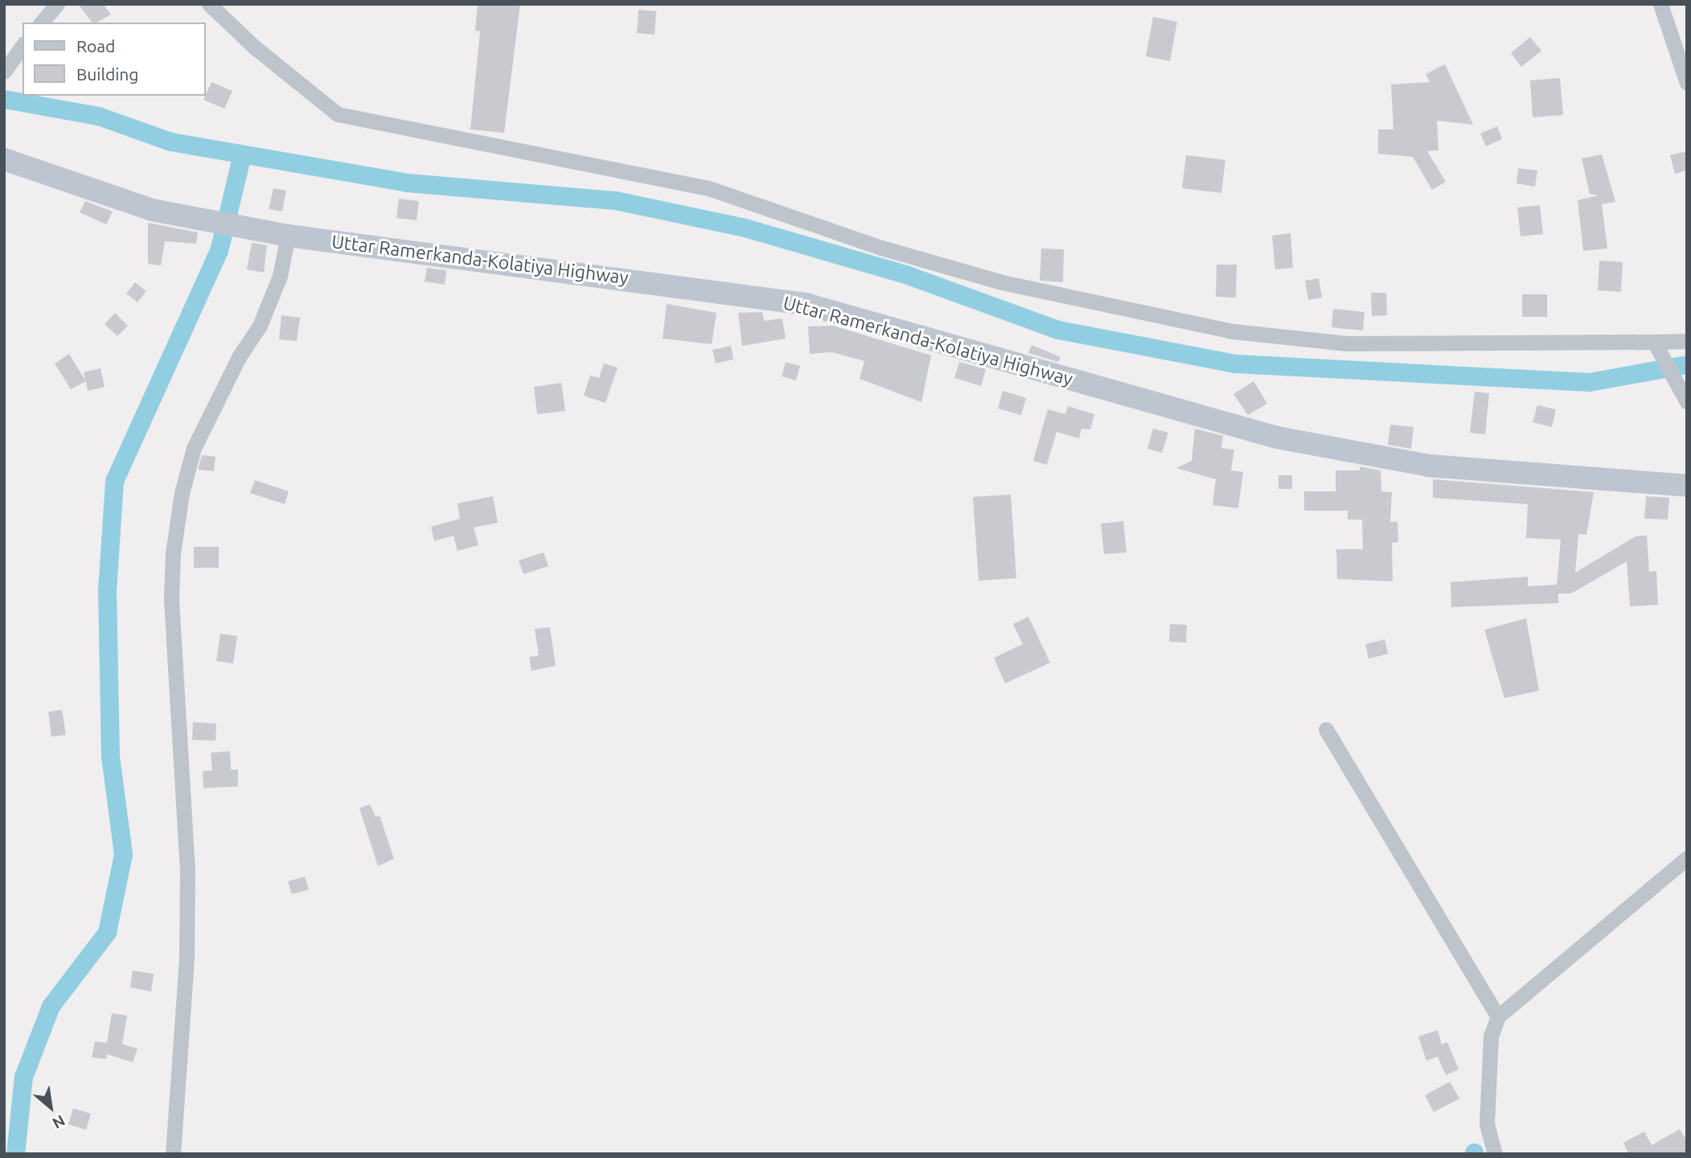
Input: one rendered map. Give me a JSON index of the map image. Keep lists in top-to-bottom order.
{
  "streets": {
    "street": ["Uttar Ramerkanda-Kolatiya Highway"]
  },
  "legend": ["Road", "Building"],
  "north": "bottom right"
}
